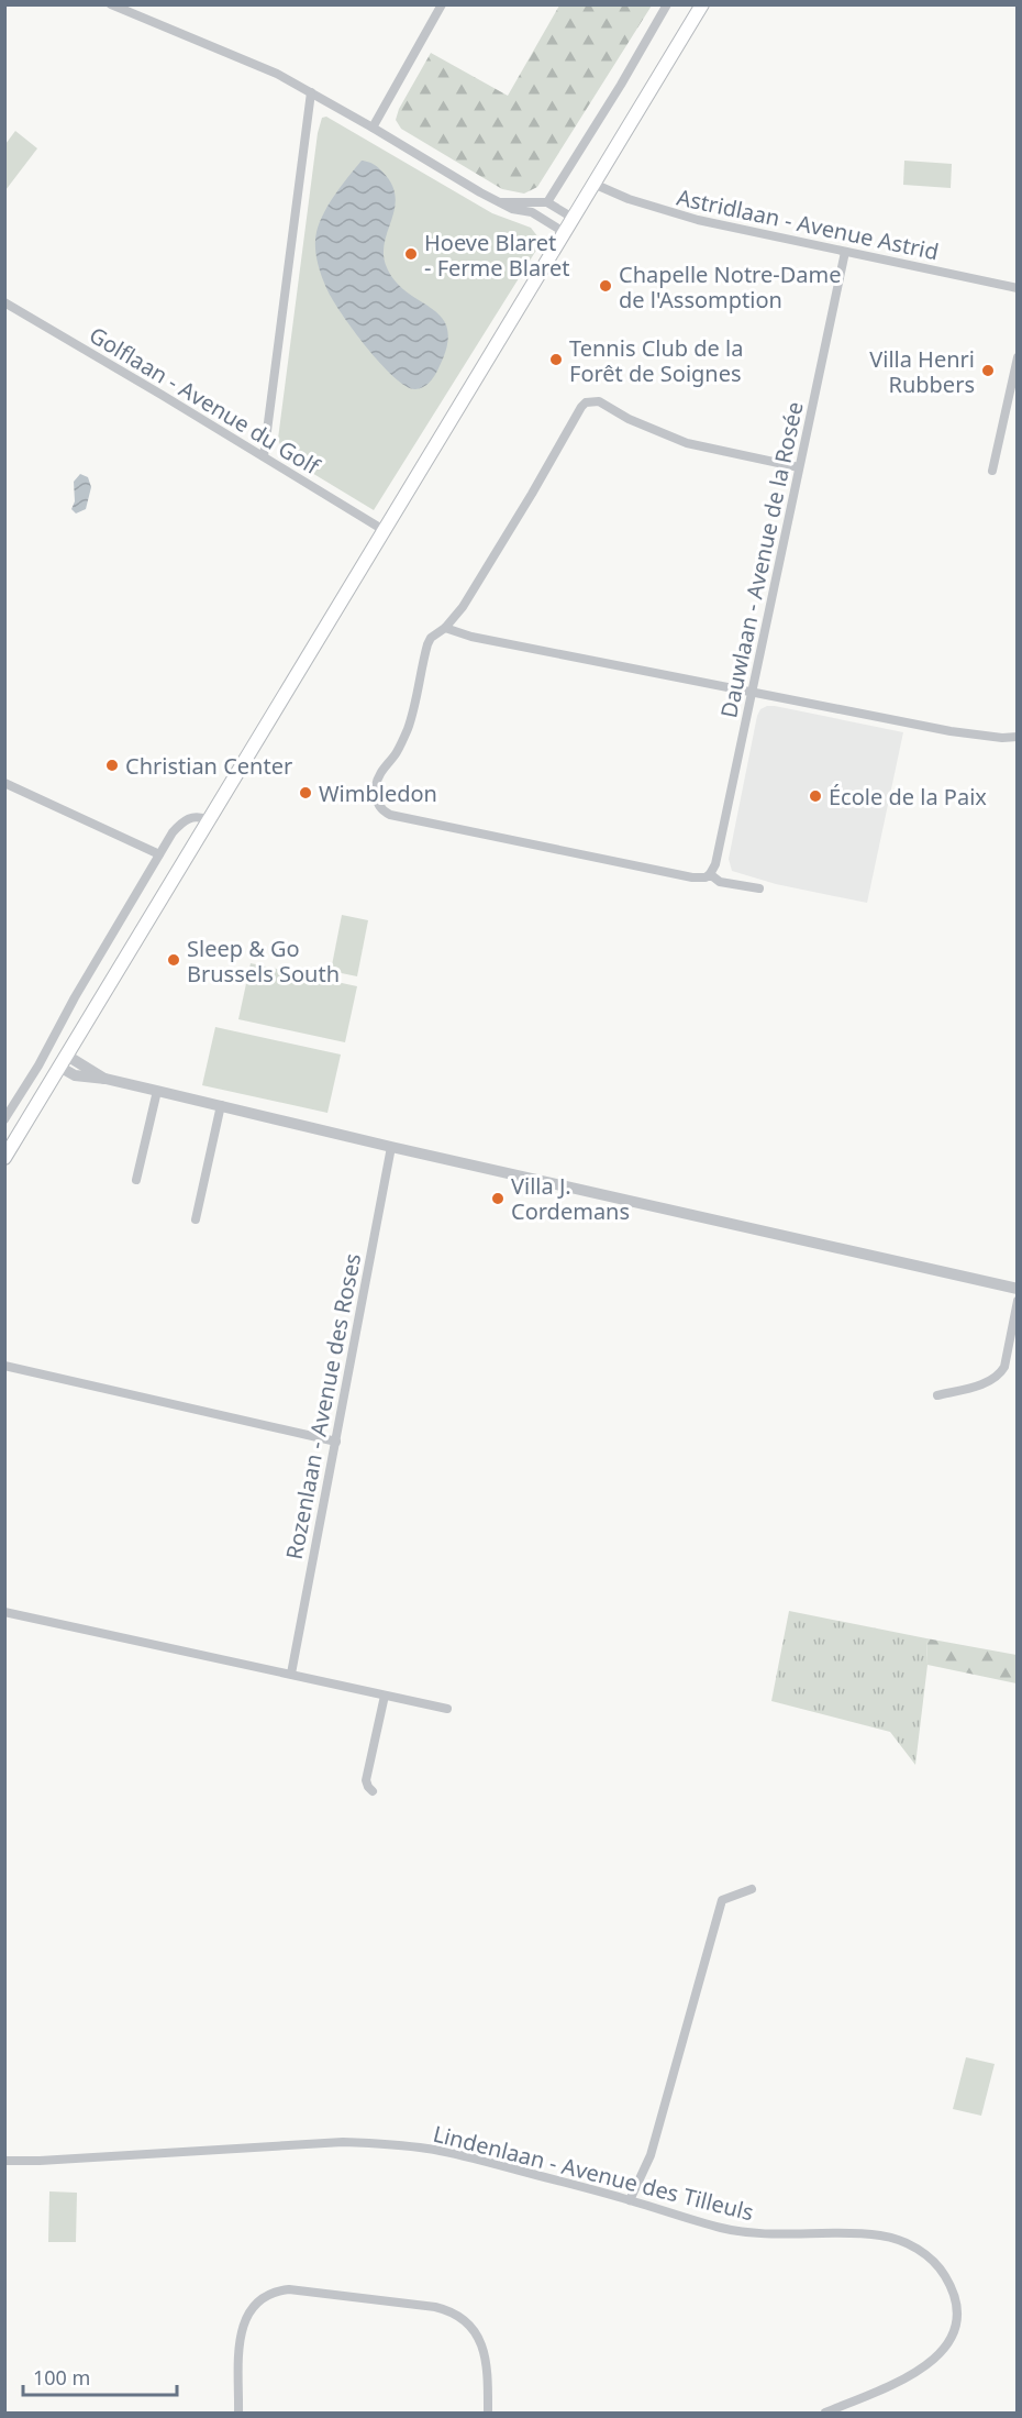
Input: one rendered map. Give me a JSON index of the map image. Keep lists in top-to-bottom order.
{
  "streets": {
    "street": [
      "Astridlaan - Avenue Astrid",
      "Golflaan - Avenue du Golf",
      "Dauwlaan - Avenue de la Rosée",
      "Rozenlaan - Avenue des Roses",
      "Lindenlaan - Avenue des Tilleuls"
    ]
  },
  "crossings": [
    ["Astridlaan - Avenue Astrid", "Dauwlaan - Avenue de la Rosée"]
  ],
  "places": [
    "Hoeve Blaret - Ferme Blaret",
    "Chapelle Notre-Dame de l'Assomption",
    "Tennis Club de la Forêt de Soignes",
    "Villa Henri Rubbers",
    "Christian Center",
    "Wimbledon",
    "École de la Paix",
    "Sleep & Go Brussels South",
    "Villa J. Cordemans"
  ],
  "scale_bar": "100 m"
}
